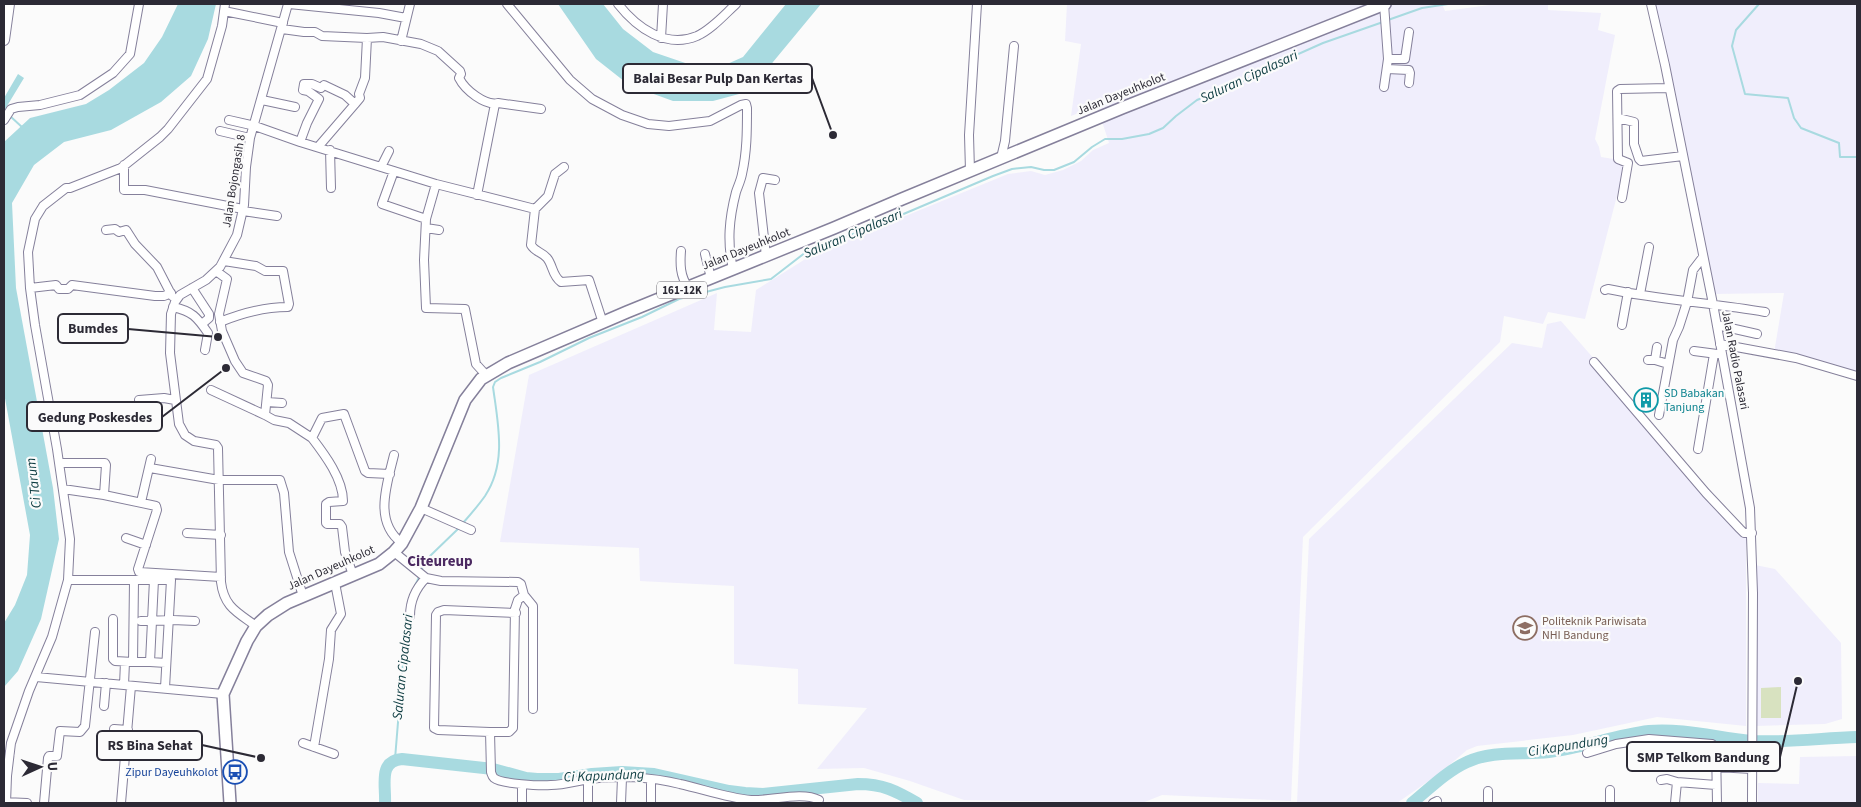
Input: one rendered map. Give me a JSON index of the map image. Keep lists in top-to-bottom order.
{
  "streets": {
    "main road": ["Jalan Dayeuhkolot", "161-12K"],
    "street": ["Jalan Bojongasih 8", "Jalan Radio Palasari"]
  },
  "districts": ["Citeureup"],
  "water": ["Saluran Cipalasari", "Ci Tarum", "Ci Kapundung"],
  "places": {
    "other": [
      "Balai Besar Pulp Dan Kertas",
      "Bumdes",
      "Gedung Poskesdes",
      "SMP Telkom Bandung",
      "RS Bina Sehat"
    ],
    "building": ["SD Babakan Tanjung"],
    "school or university": ["Politeknik Pariwisata NHI Bandung"],
    "bus stop": ["Zipur Dayeuhkolot"]
  },
  "north": "right"
}
